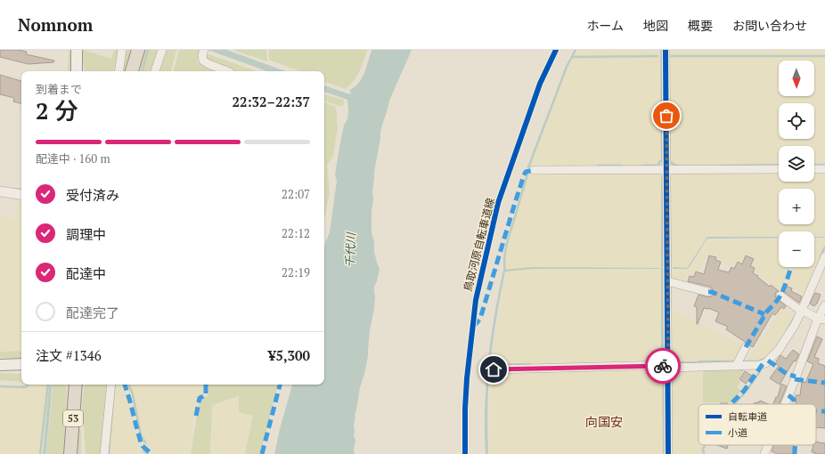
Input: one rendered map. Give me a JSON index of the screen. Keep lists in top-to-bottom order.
{
  "streets": {
    "highway": ["53"],
    "cycle path": ["鳥取河原自転車道線"]
  },
  "districts": ["向国安"],
  "water": ["千代川"],
  "legend": ["自転車道", "小道"],
  "north": "bottom",
  "page": {
    "header": "Nomnom",
    "nav": [
      "ホーム",
      "地図",
      "概要",
      "お問い合わせ"
    ],
    "map_buttons": ["+", "−"],
    "heading": ["2 分", "到着まで", "22:32–22:37"],
    "panel": ["注文 #1346", "¥5,300"],
    "bar": "配達中 · 160 m",
    "list": [
      ["受付済み", "22:07"],
      ["調理中", "22:12"],
      ["配達中", "22:19"],
      "配達完了"
    ]
  }
}
